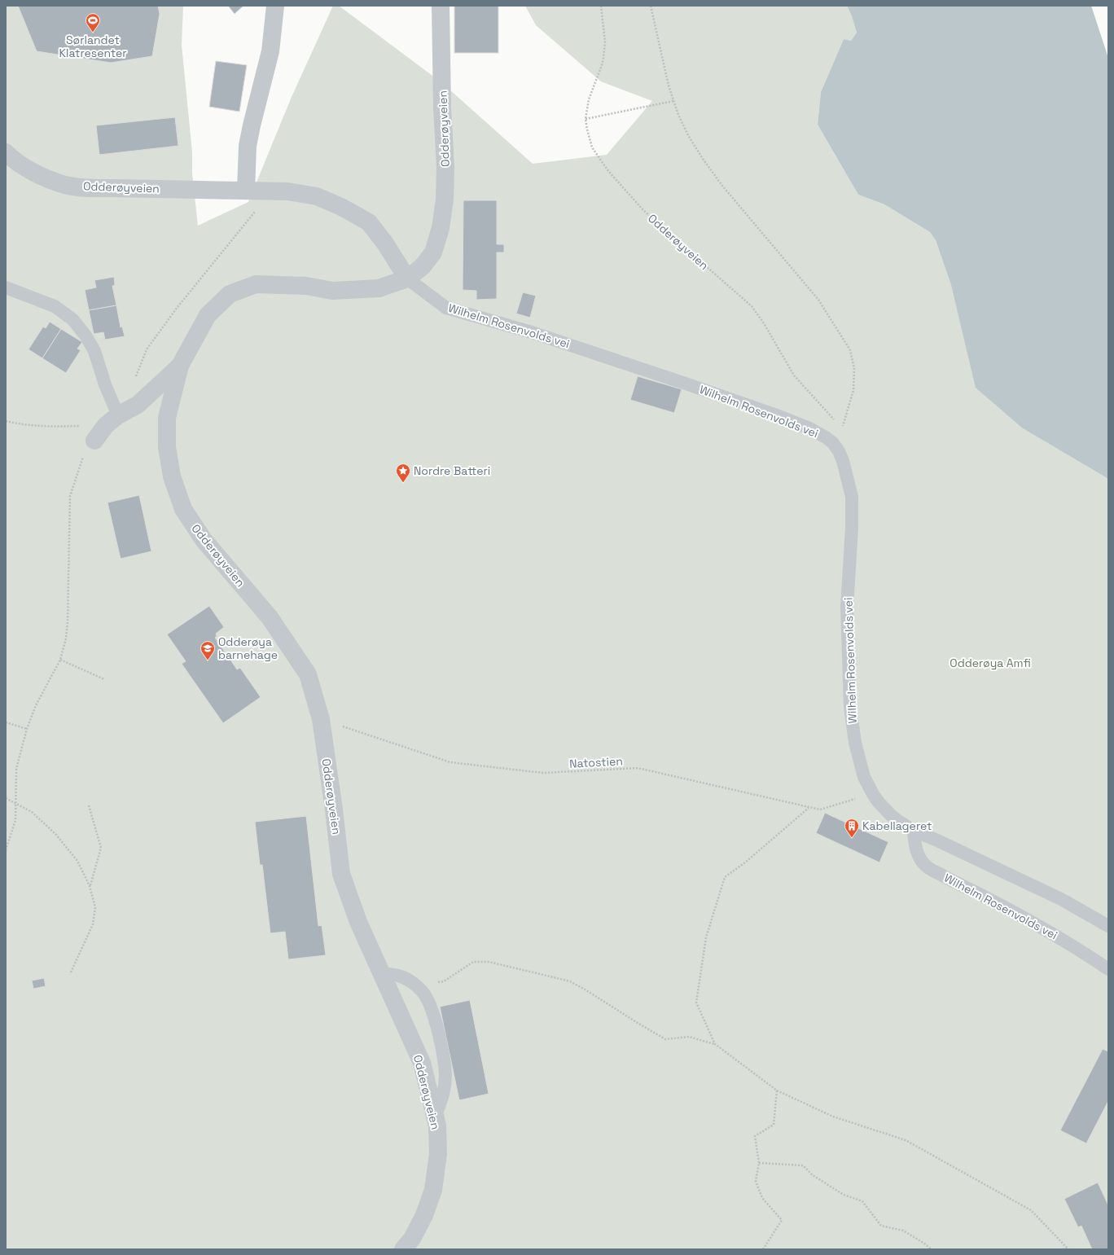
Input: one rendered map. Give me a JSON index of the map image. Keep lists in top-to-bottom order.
{
  "streets": {
    "street": ["Odderøyveien"],
    "lane": ["Wilhelm Rosenvolds vei"],
    "path": ["Natostien"]
  },
  "crossings": [
    ["Odderøyveien", "Wilhelm Rosenvolds vei"],
    ["Odderøyveien", "Natostien"],
    ["Wilhelm Rosenvolds vei", "Natostien"]
  ],
  "parks": ["Odderøya Amfi"],
  "places": {
    "sports": ["Sørlandet Klatresenter"],
    "place": ["Nordre Batteri"],
    "school or university": ["Odderøya barnehage"],
    "building": ["Kabellageret"]
  }
}
